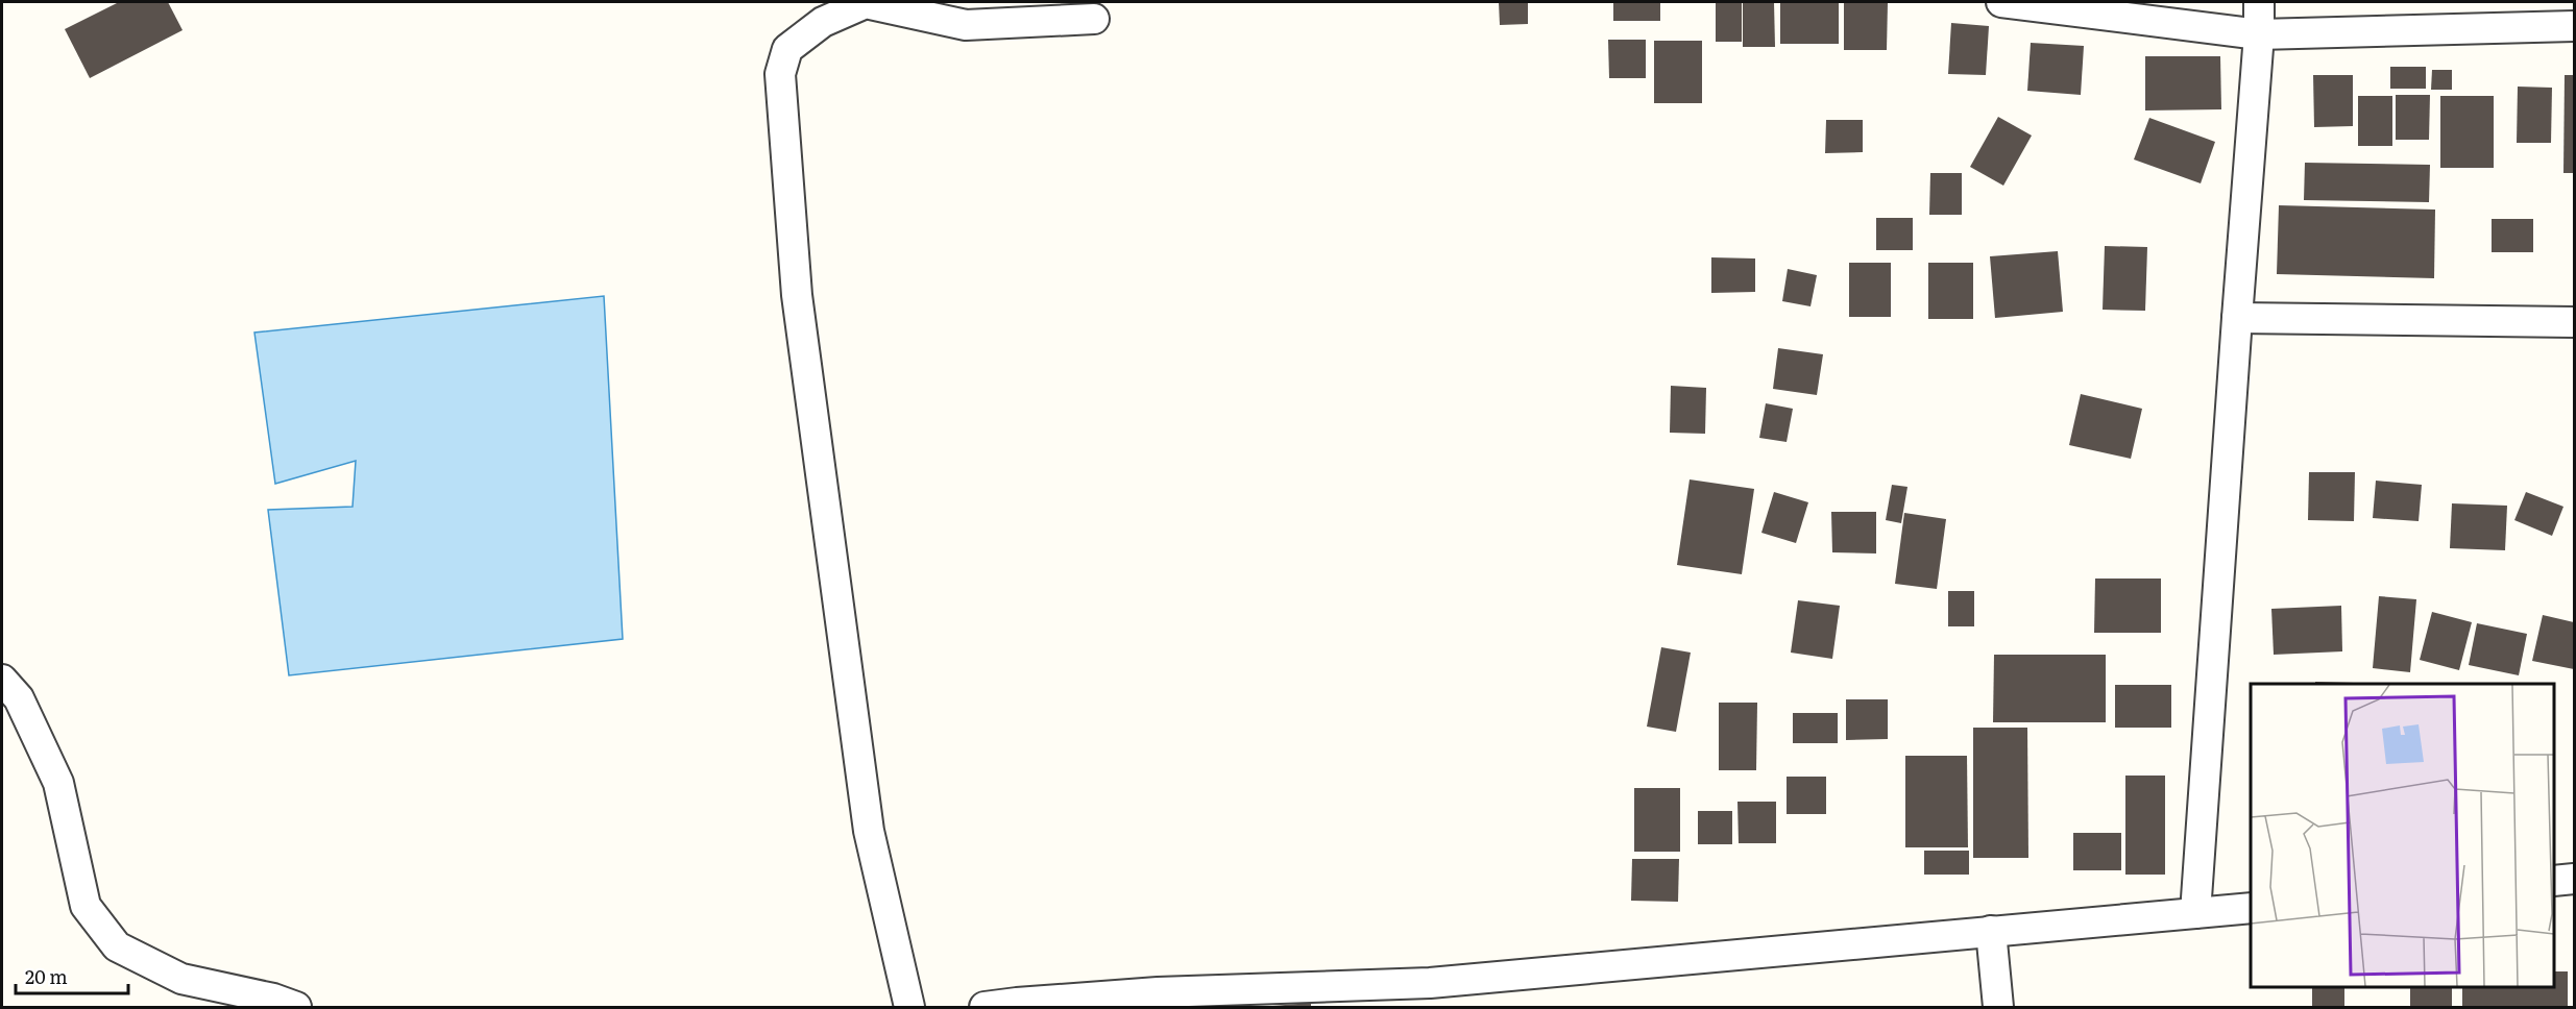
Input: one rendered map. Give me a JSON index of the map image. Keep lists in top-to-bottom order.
{
  "scale_bar": "20 m"
}
